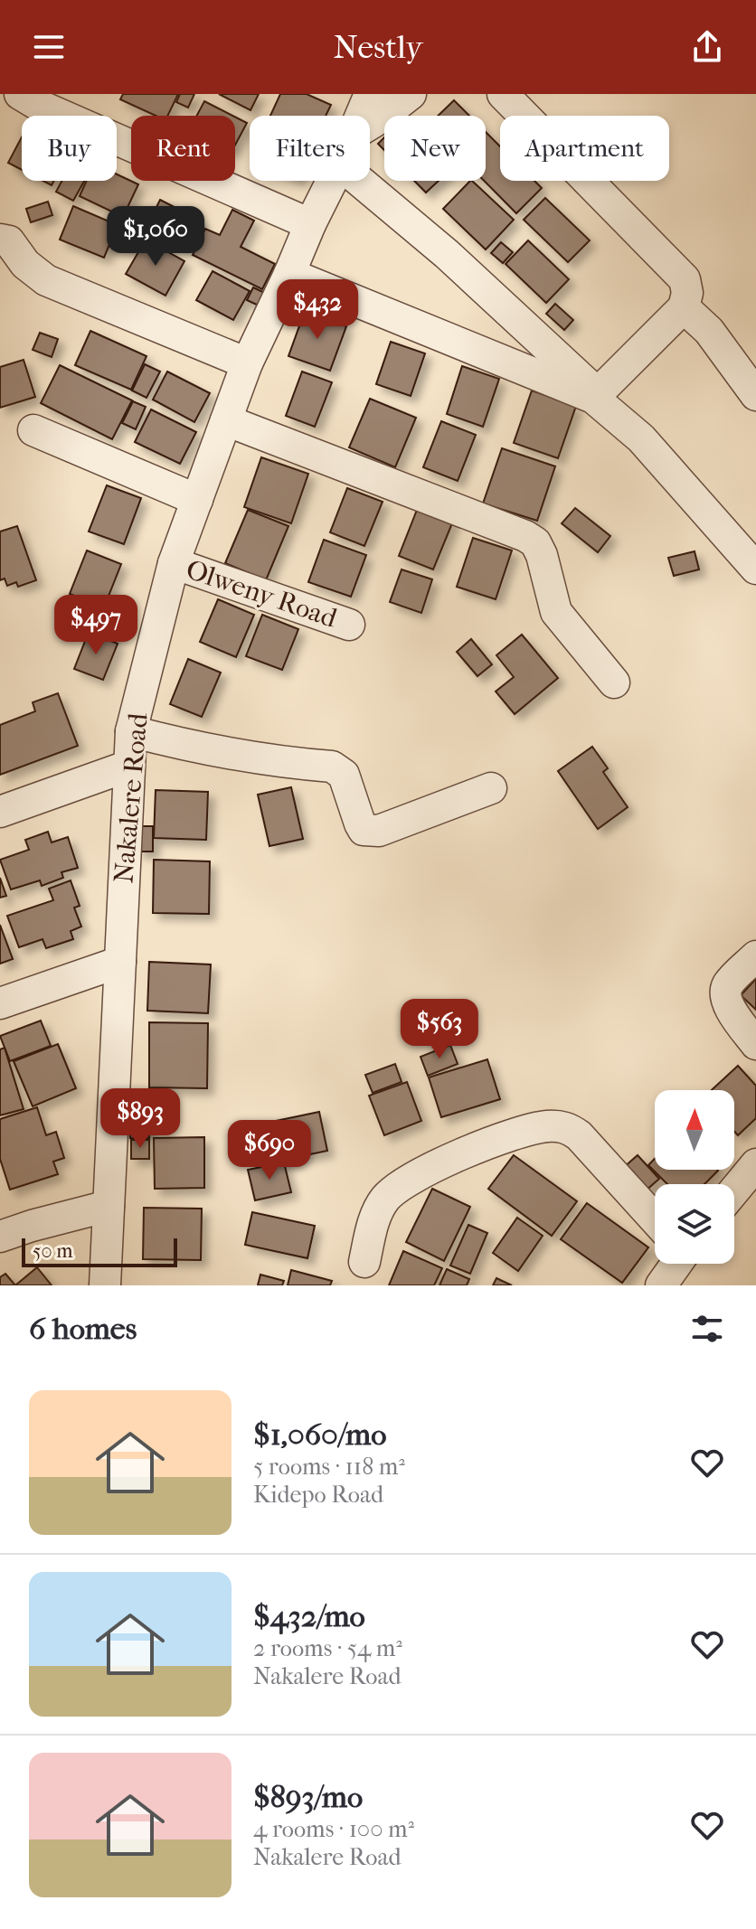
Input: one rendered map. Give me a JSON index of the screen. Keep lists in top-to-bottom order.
{
  "streets": {
    "street": ["Olweny Road", "Nakalere Road"]
  },
  "crossings": [
    ["Olweny Road", "Nakalere Road"]
  ],
  "scale_bar": "50 m",
  "north": "top",
  "page": {
    "header": "Nestly",
    "chip": [
      "Buy",
      "Rent",
      "Filters",
      "New",
      "Apartment"
    ],
    "price": [
      "$1,060",
      "$432",
      "$497",
      "$563",
      "$893",
      "$690"
    ],
    "scale": "50 m",
    "heading": "6 homes",
    "list": [
      {
        "name": "$1,060/mo",
        "note": "5 rooms · 118 m² · Kidepo Road"
      },
      {
        "name": "$432/mo",
        "note": "2 rooms · 54 m² · Nakalere Road"
      },
      {
        "name": "$893/mo",
        "note": "4 rooms · 100 m² · Nakalere Road"
      }
    ]
  }
}
